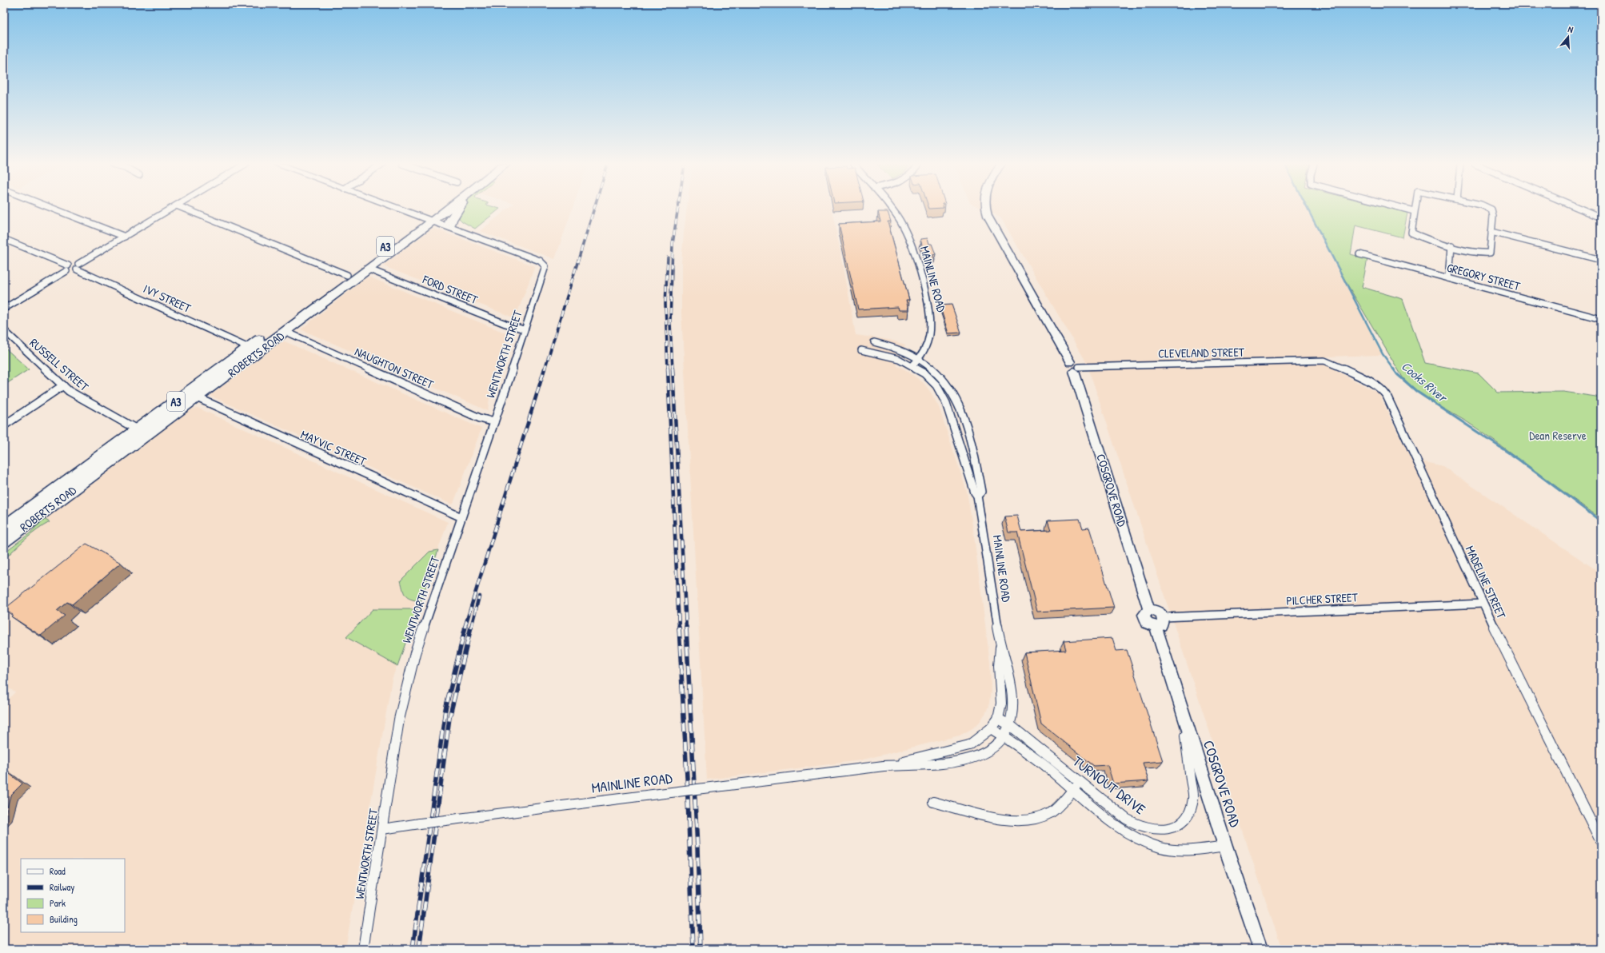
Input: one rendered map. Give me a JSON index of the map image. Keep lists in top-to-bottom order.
{
  "streets": {
    "highway": ["A3", "ROBERTS ROAD"],
    "main road": ["COSGROVE ROAD"],
    "street": [
      "GREGORY STREET",
      "MAINLINE ROAD",
      "FORD STREET",
      "IVY STREET",
      "CLEVELAND STREET",
      "WENTWORTH STREET",
      "RUSSELL STREET",
      "NAUGHTON STREET",
      "MAYVIC STREET",
      "MADELINE STREET",
      "PILCHER STREET",
      "TURNOUT DRIVE"
    ]
  },
  "crossings": [
    ["MAINLINE ROAD", "WENTWORTH STREET"],
    ["MAINLINE ROAD", "TURNOUT DRIVE"],
    ["FORD STREET", "ROBERTS ROAD"],
    ["FORD STREET", "WENTWORTH STREET"],
    ["IVY STREET", "ROBERTS ROAD"],
    ["CLEVELAND STREET", "COSGROVE ROAD"],
    ["CLEVELAND STREET", "MADELINE STREET"],
    ["ROBERTS ROAD", "RUSSELL STREET"],
    ["ROBERTS ROAD", "NAUGHTON STREET"],
    ["ROBERTS ROAD", "MAYVIC STREET"],
    ["WENTWORTH STREET", "NAUGHTON STREET"],
    ["WENTWORTH STREET", "MAYVIC STREET"],
    ["COSGROVE ROAD", "PILCHER STREET"],
    ["COSGROVE ROAD", "TURNOUT DRIVE"],
    ["MADELINE STREET", "PILCHER STREET"]
  ],
  "water": ["Cooks River"],
  "parks": ["Dean Reserve"],
  "legend": [
    "Road",
    "Railway",
    "Park",
    "Building"
  ],
  "north": "top"
}
